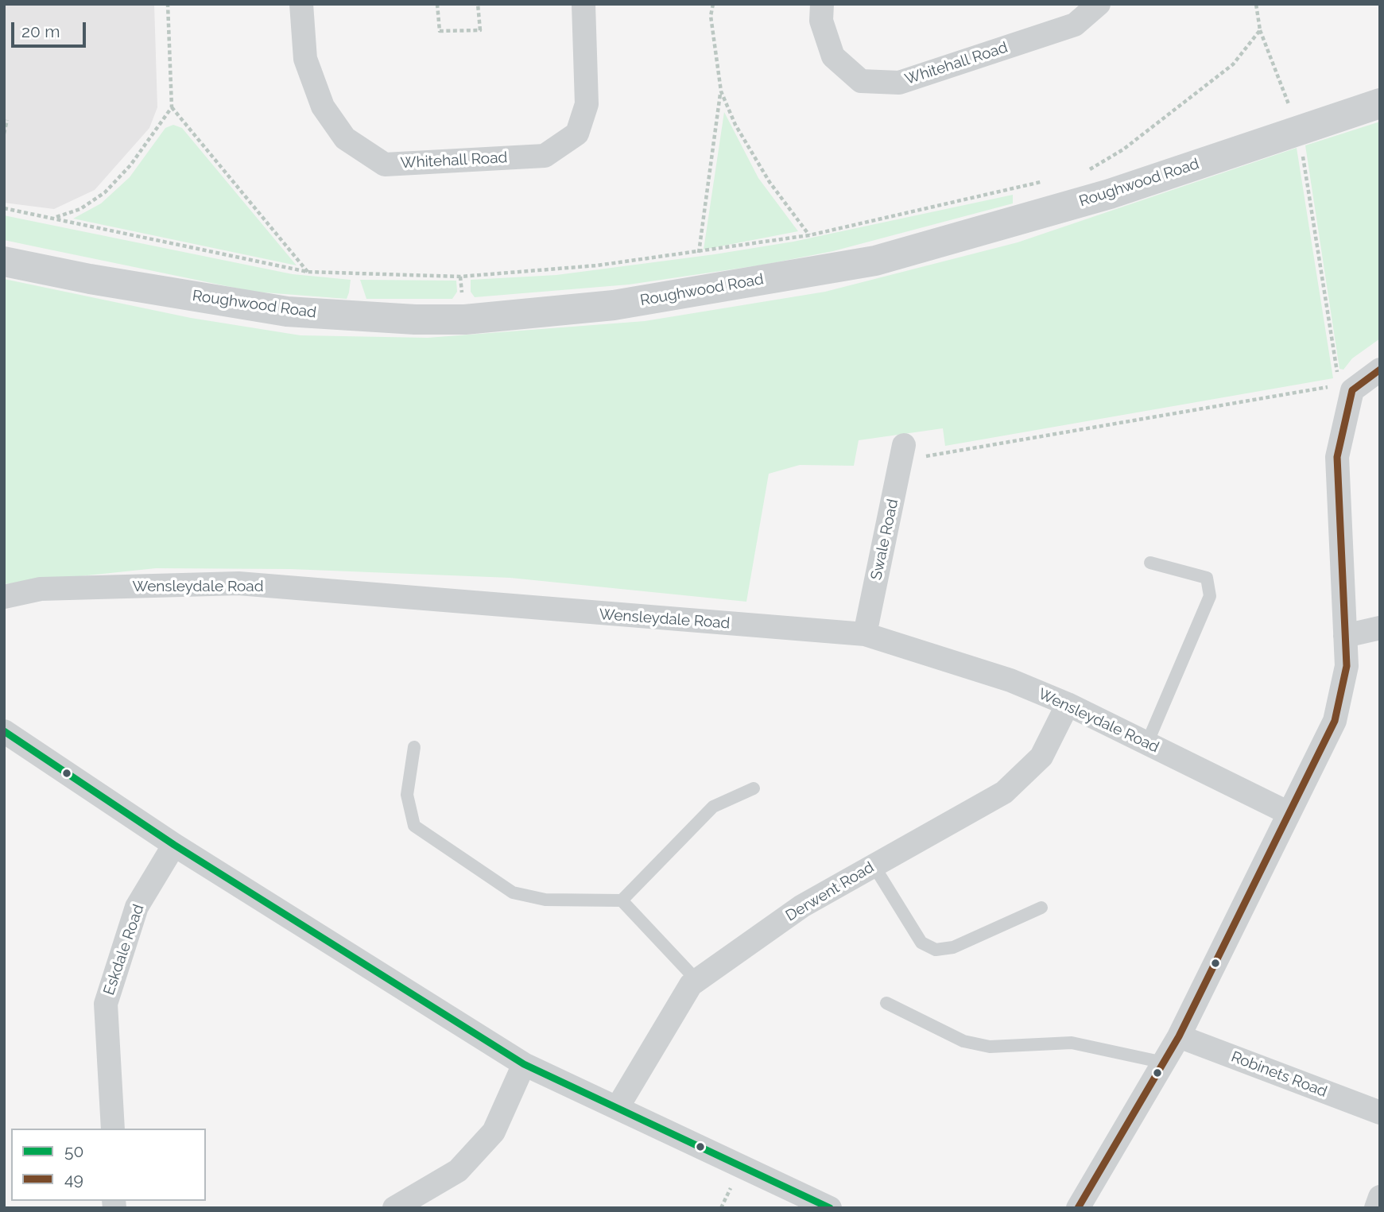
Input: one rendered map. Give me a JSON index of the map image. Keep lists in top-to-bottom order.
{
  "streets": {
    "street": [
      "Whitehall Road",
      "Roughwood Road",
      "Swale Road",
      "Wensleydale Road",
      "Derwent Road",
      "Eskdale Road",
      "Robinets Road"
    ]
  },
  "crossings": [
    ["Swale Road", "Wensleydale Road"],
    ["Wensleydale Road", "Derwent Road"]
  ],
  "lines": ["transit line 49", "transit line 50"],
  "legend": ["50", "49"],
  "scale_bar": "20 m"
}
